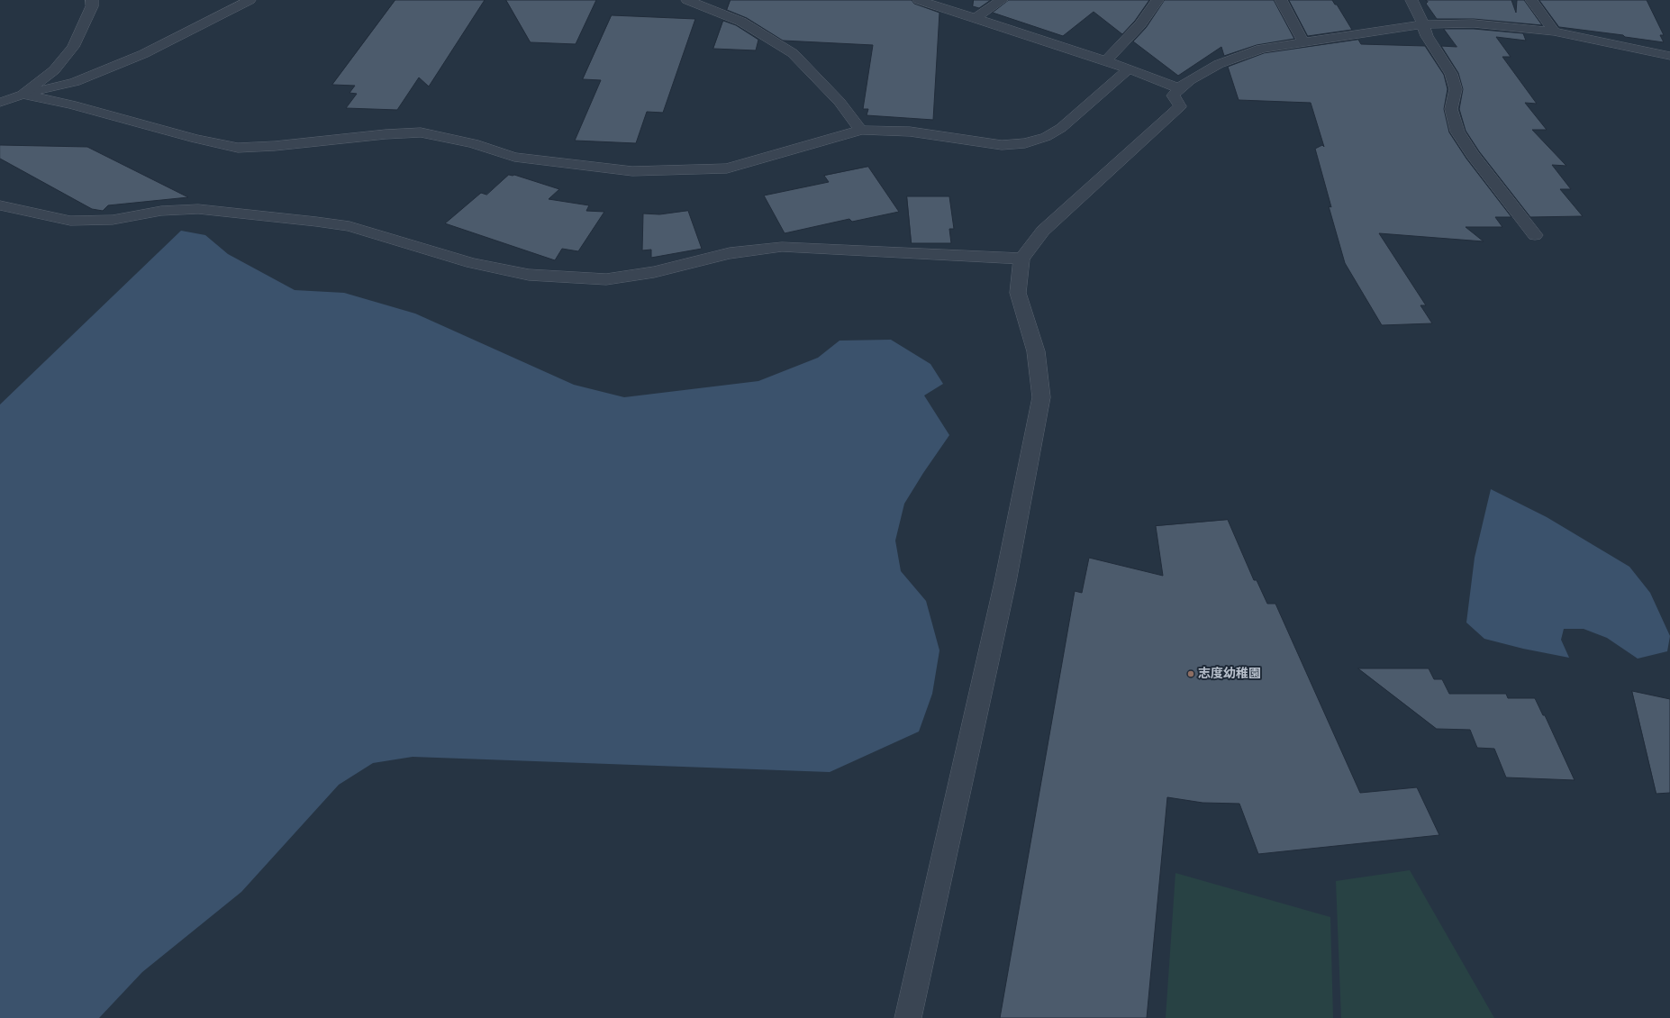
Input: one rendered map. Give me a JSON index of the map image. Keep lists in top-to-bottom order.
{
  "places": ["志度幼稚園"]
}
